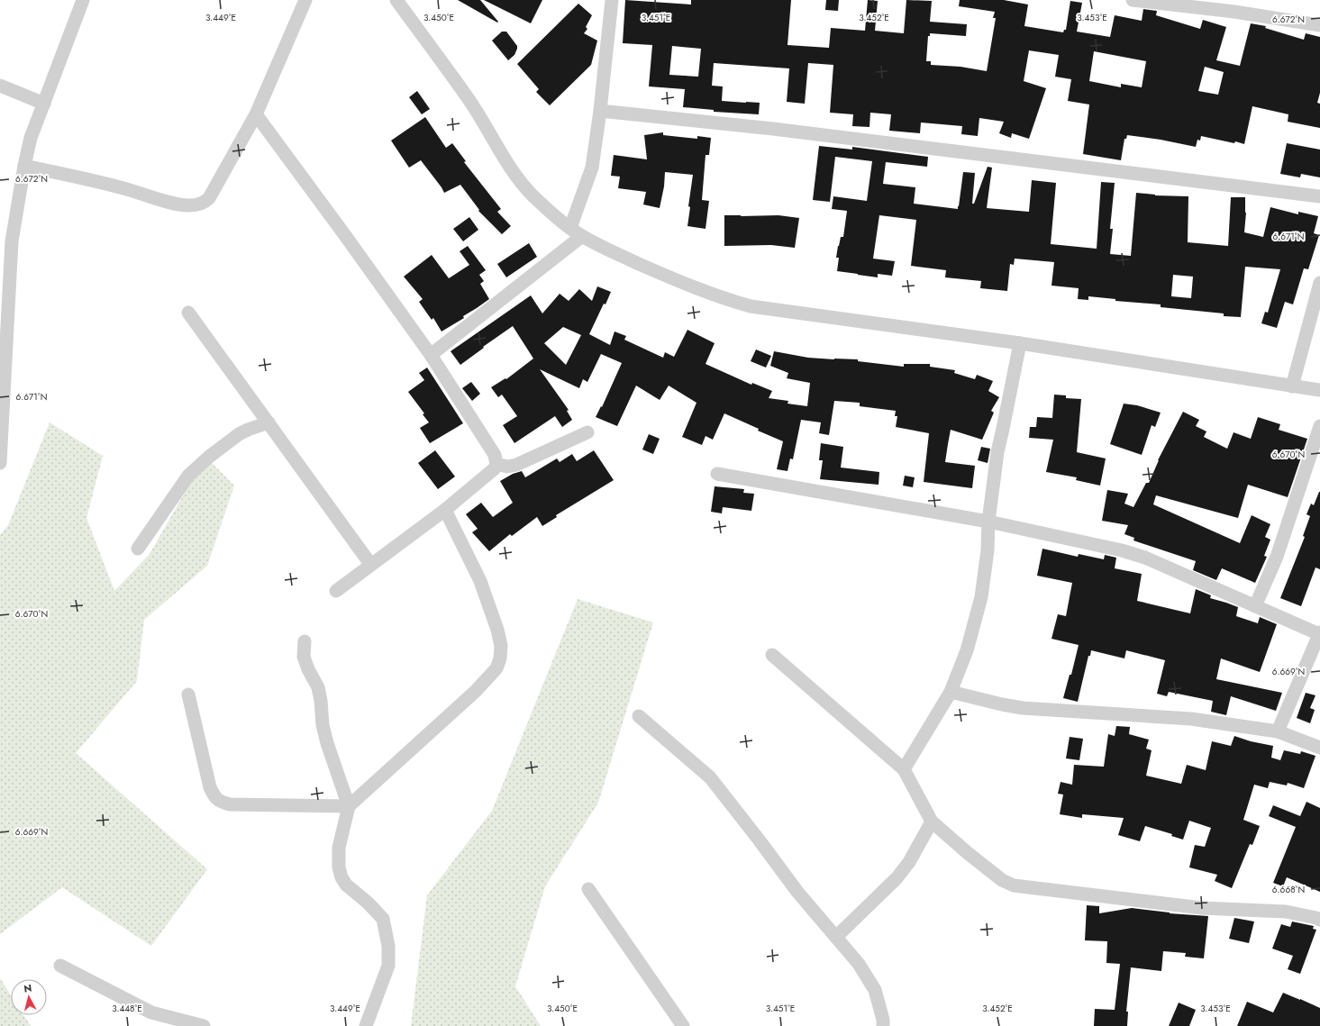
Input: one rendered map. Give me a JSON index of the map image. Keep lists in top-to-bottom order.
{
  "north": "top",
  "coordinates": [
    "3.449°E",
    "3.450°E",
    "3.451°E",
    "3.452°E",
    "3.453°E",
    "6.672°N",
    "6.671°N",
    "6.670°N",
    "6.669°N",
    "6.668°N",
    "3.448°E"
  ]
}
